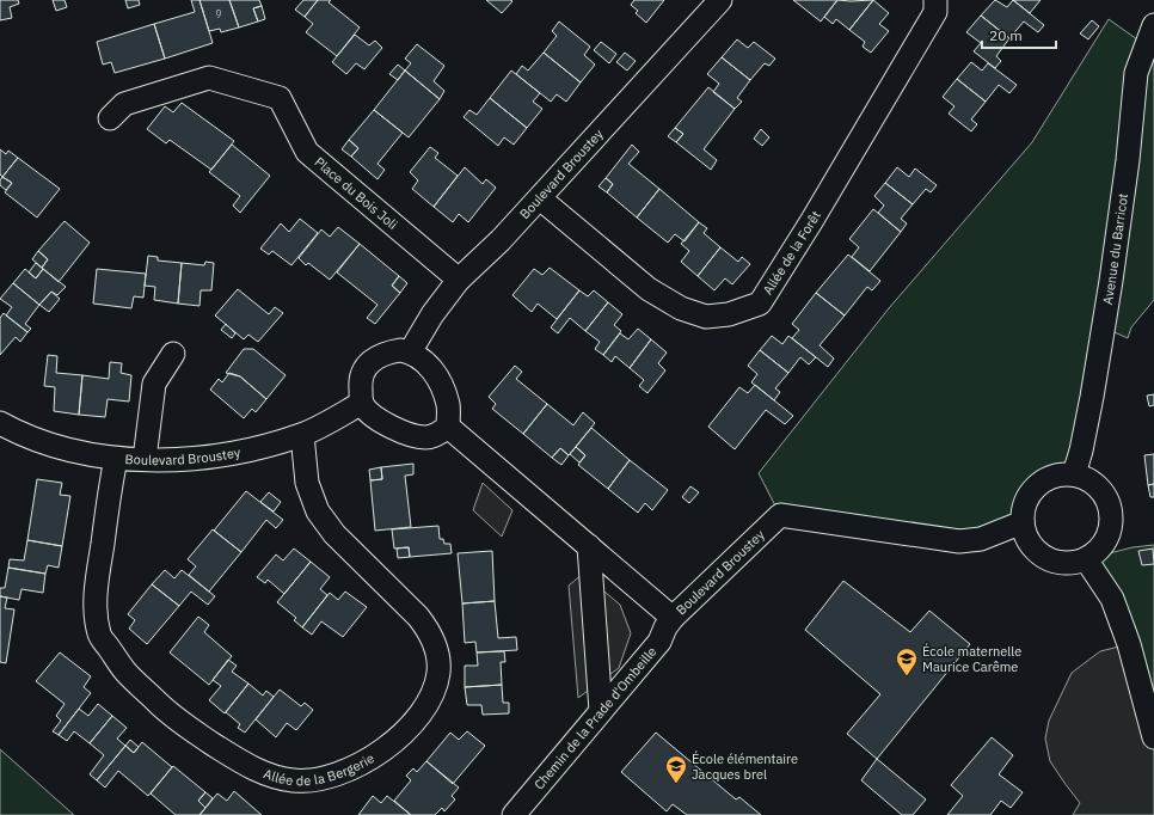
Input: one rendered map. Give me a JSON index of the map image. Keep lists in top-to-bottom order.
{
  "streets": {
    "street": [
      "Boulevard Broustey",
      "Place du Bois Joli",
      "Avenue du Barricot",
      "Allée de la Forêt",
      "Chemin de la Prade d'Ombeille",
      "Allée de la Bergerie"
    ]
  },
  "crossings": [
    ["Boulevard Broustey", "Place du Bois Joli"],
    ["Boulevard Broustey", "Avenue du Barricot"],
    ["Boulevard Broustey", "Allée de la Forêt"],
    ["Boulevard Broustey", "Chemin de la Prade d'Ombeille"],
    ["Boulevard Broustey", "Allée de la Bergerie"]
  ],
  "places": {
    "school or university": ["École maternelle Maurice Carême", "École élémentaire Jacques brel"]
  },
  "house_numbers": ["9"],
  "scale_bar": "20 m"
}
